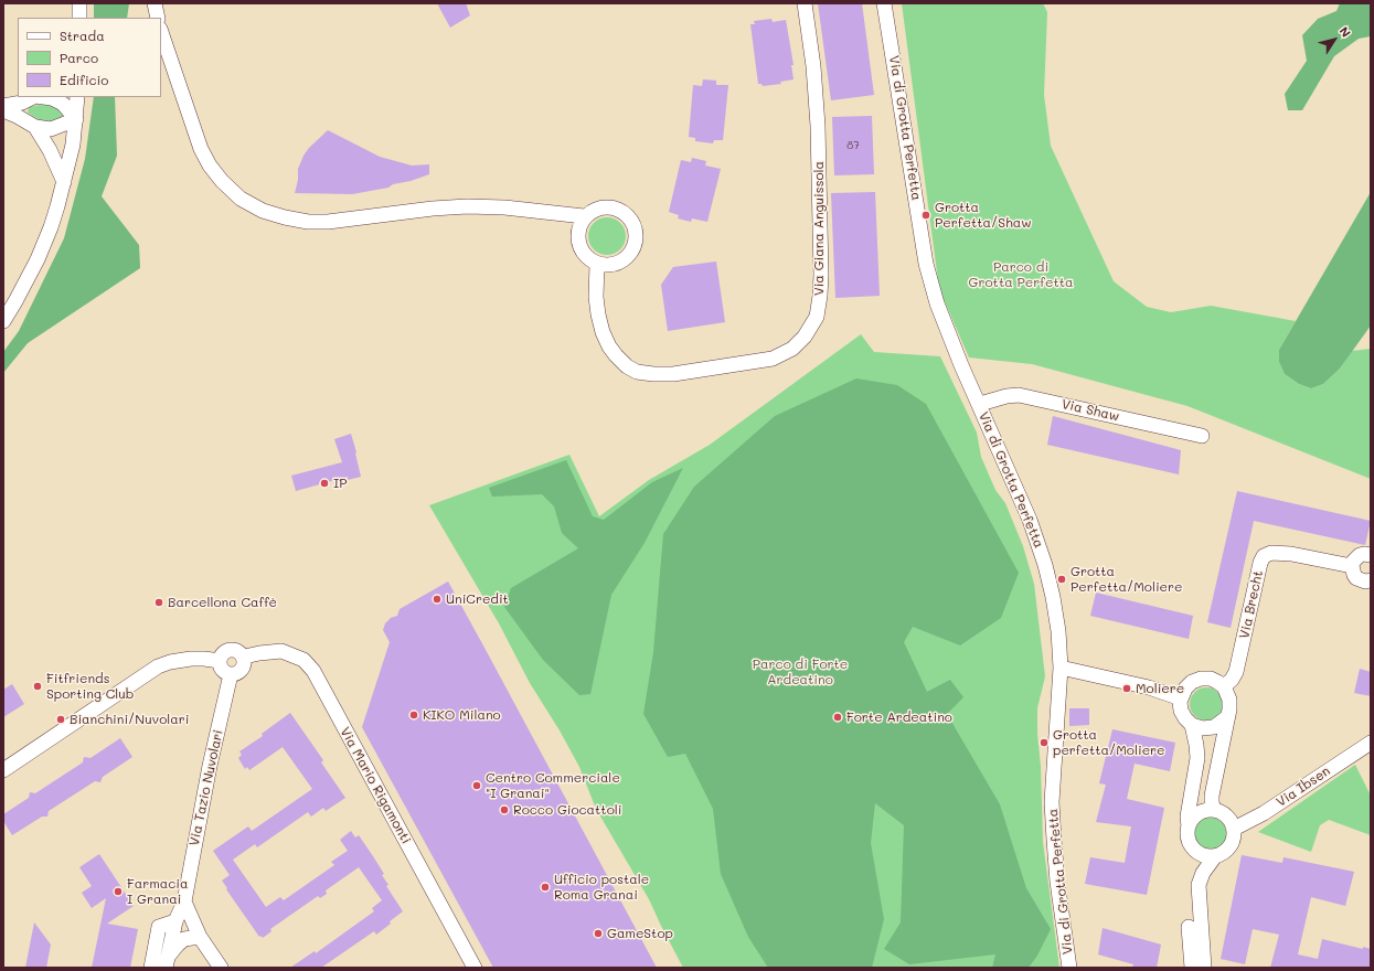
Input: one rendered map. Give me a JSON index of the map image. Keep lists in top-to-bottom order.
{
  "streets": {
    "street": [
      "Via di Grotta Perfetta",
      "Via Giana Anguissola",
      "Via Shaw",
      "Via Brecht",
      "Via Mario Rigamonti",
      "Via Ibsen",
      "Via Tazio Nuvolari"
    ]
  },
  "crossings": [
    ["Via di Grotta Perfetta", "Via Shaw"],
    ["Via Mario Rigamonti", "Via Tazio Nuvolari"]
  ],
  "parks": ["Parco di Grotta Perfetta", "Parco di Forte Ardeatino"],
  "places": [
    "Grotta Perfetta/Shaw",
    "IP",
    "Grotta Perfetta/Moliere",
    "UniCredit",
    "Barcellona Caffè",
    "Fitfriends Sporting Club",
    "Moliere",
    "KIKO Milano",
    "Forte Ardeatino",
    "Bianchini/Nuvolari",
    "Grotta perfetta/Moliere",
    "Centro Commerciale \"I Granai\"",
    "Rocco Giocattoli",
    "Ufficio postale Roma Granai",
    "Farmacia I Granai",
    "GameStop"
  ],
  "house_numbers": ["87"],
  "legend": ["Strada", "Parco", "Edificio"],
  "north": "top right"
}
